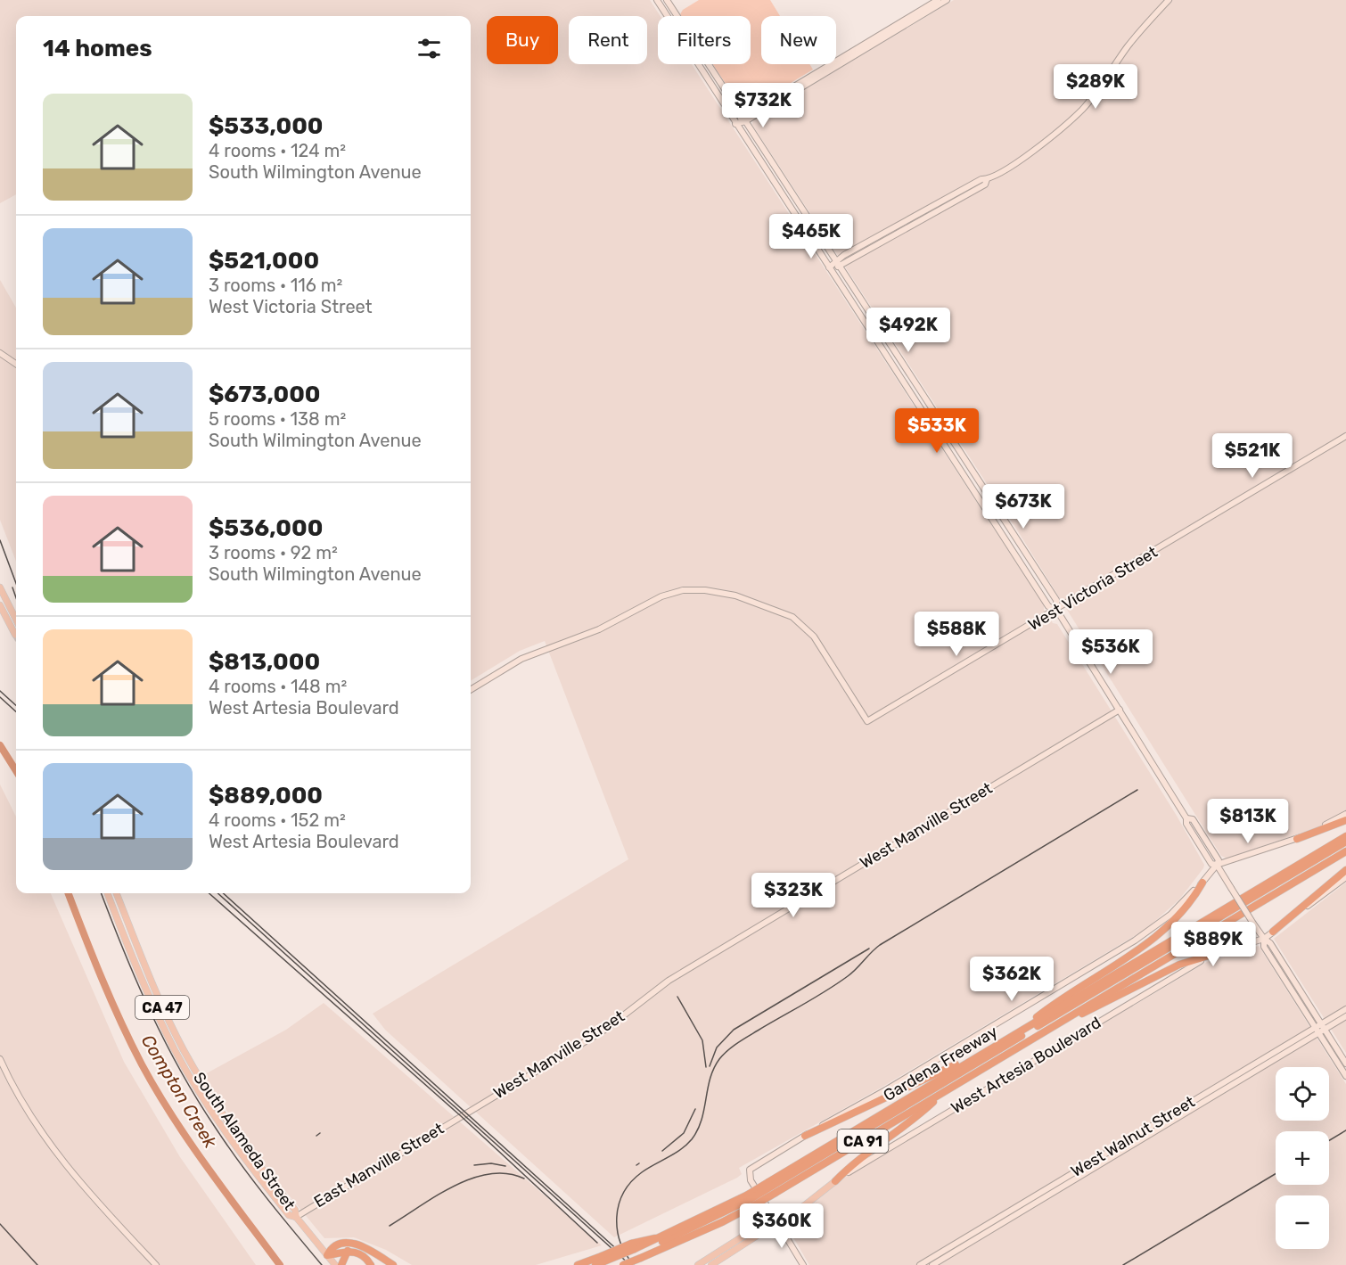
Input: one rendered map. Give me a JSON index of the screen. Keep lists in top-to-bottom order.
{
  "streets": {
    "highway": ["Gardena Freeway", "CA 91"],
    "main road": [
      "West Victoria Street",
      "West Manville Street",
      "CA 47",
      "West Artesia Boulevard",
      "West Walnut Street",
      "South Alameda Street",
      "East Manville Street"
    ]
  },
  "crossings": [
    ["West Manville Street", "East Manville Street"],
    ["South Alameda Street", "East Manville Street"]
  ],
  "water": ["Compton Creek"],
  "page": {
    "chip": [
      "Buy",
      "Rent",
      "Filters",
      "New"
    ],
    "heading": "14 homes",
    "price": [
      "$289K",
      "$732K",
      "$465K",
      "$492K",
      "$533K",
      "$521K",
      "$673K",
      "$588K",
      "$536K",
      "$813K",
      "$323K",
      "$889K",
      "$362K",
      "$360K"
    ],
    "list": [
      {
        "name": "$533,000",
        "note": "4 rooms · 124 m² · South Wilmington Avenue"
      },
      {
        "name": "$521,000",
        "note": "3 rooms · 116 m² · West Victoria Street"
      },
      {
        "name": "$673,000",
        "note": "5 rooms · 138 m² · South Wilmington Avenue"
      },
      {
        "name": "$536,000",
        "note": "3 rooms · 92 m² · South Wilmington Avenue"
      },
      {
        "name": "$813,000",
        "note": "4 rooms · 148 m² · West Artesia Boulevard"
      },
      {
        "name": "$889,000",
        "note": "4 rooms · 152 m² · West Artesia Boulevard"
      }
    ],
    "map_buttons": ["+", "−"]
  }
}
